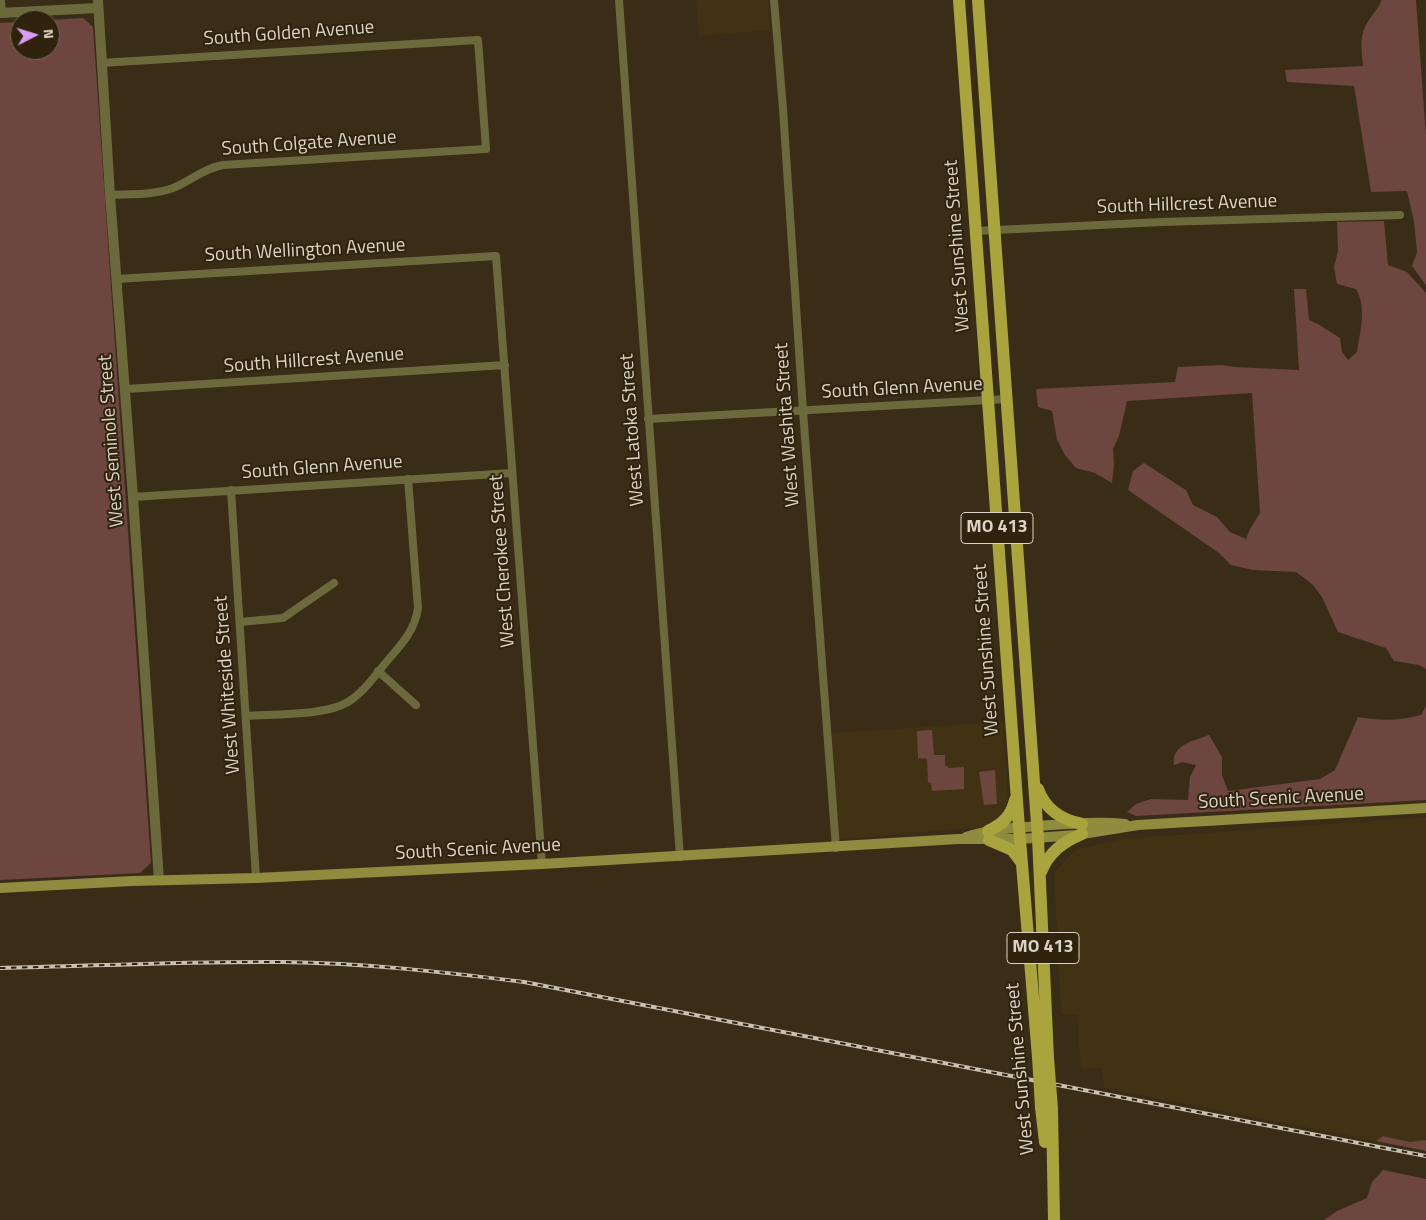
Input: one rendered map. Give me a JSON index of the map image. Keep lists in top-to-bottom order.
{
  "streets": {
    "main road": ["West Sunshine Street", "MO 413", "South Scenic Avenue"],
    "street": [
      "South Golden Avenue",
      "South Colgate Avenue",
      "South Hillcrest Avenue",
      "South Wellington Avenue",
      "South Glenn Avenue",
      "West Washita Street",
      "West Latoka Street",
      "West Seminole Street",
      "West Cherokee Street",
      "West Whiteside Street"
    ]
  },
  "crossings": [
    ["South Golden Avenue", "South Colgate Avenue"],
    ["South Golden Avenue", "West Seminole Street"],
    ["South Colgate Avenue", "West Seminole Street"],
    ["South Hillcrest Avenue", "West Sunshine Street"],
    ["South Hillcrest Avenue", "West Seminole Street"],
    ["South Hillcrest Avenue", "West Cherokee Street"],
    ["West Sunshine Street", "South Glenn Avenue"],
    ["West Sunshine Street", "South Scenic Avenue"],
    ["South Wellington Avenue", "West Seminole Street"],
    ["South Wellington Avenue", "West Cherokee Street"],
    ["South Glenn Avenue", "West Washita Street"],
    ["South Glenn Avenue", "West Latoka Street"],
    ["South Glenn Avenue", "West Seminole Street"],
    ["South Glenn Avenue", "West Cherokee Street"],
    ["South Glenn Avenue", "West Whiteside Street"],
    ["West Washita Street", "South Scenic Avenue"],
    ["West Latoka Street", "South Scenic Avenue"],
    ["West Seminole Street", "South Scenic Avenue"],
    ["West Cherokee Street", "South Scenic Avenue"],
    ["West Whiteside Street", "South Scenic Avenue"]
  ],
  "north": "right"
}
